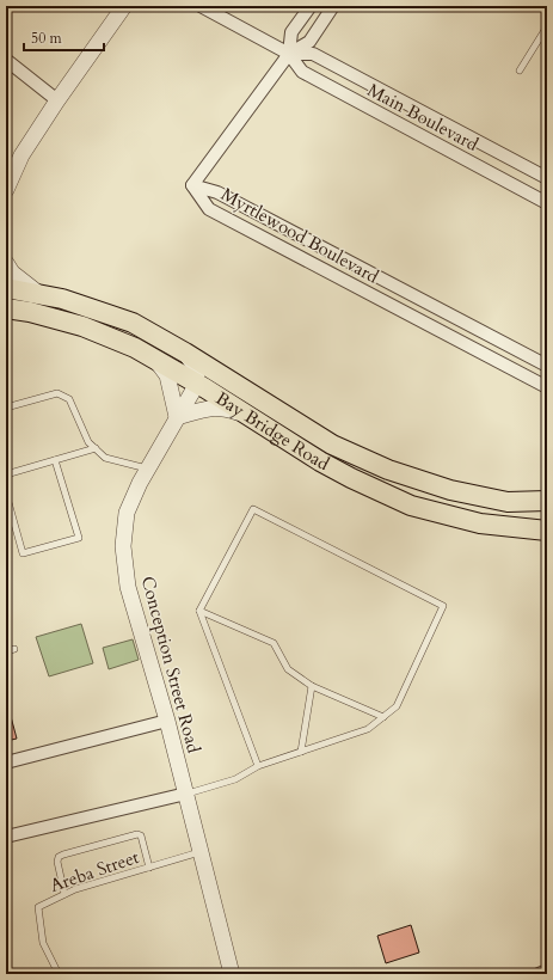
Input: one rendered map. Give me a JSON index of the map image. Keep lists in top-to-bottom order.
{
  "streets": {
    "main road": ["Bay Bridge Road"],
    "street": ["Main Boulevard", "Myrtlewood Boulevard", "Conception Street Road"],
    "lane": ["Areba Street"]
  },
  "crossings": [
    ["Bay Bridge Road", "Conception Street Road"],
    ["Conception Street Road", "Areba Street"]
  ],
  "scale_bar": "50 m"
}
